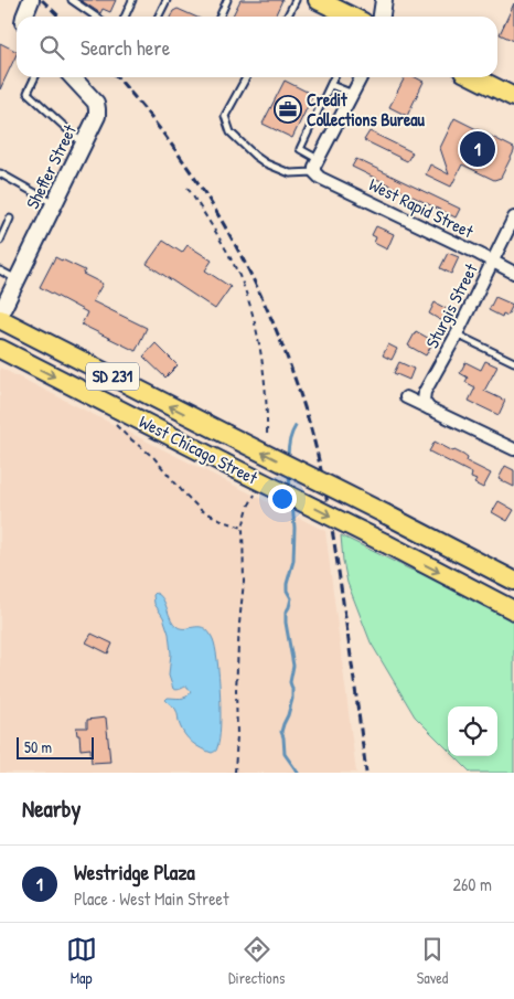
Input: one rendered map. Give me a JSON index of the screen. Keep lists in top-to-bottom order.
{
  "streets": {
    "main road": ["SD 231", "West Chicago Street"],
    "street": ["Sheffer Street", "West Rapid Street", "Sturgis Street"]
  },
  "crossings": [
    ["Sheffer Street", "West Chicago Street"],
    ["West Rapid Street", "Sturgis Street"]
  ],
  "places": {
    "office": ["Credit Collections Bureau"]
  },
  "scale_bar": "50 m",
  "page": {
    "search": "Search here",
    "pins": "1",
    "scale": "50 m",
    "heading": "Nearby",
    "list": [
      {
        "mark": "1",
        "name": "Westridge Plaza",
        "note": "Place · West Main Street",
        "value": "260 m"
      }
    ],
    "nav": ["Map", "Directions", "Saved"]
  }
}
